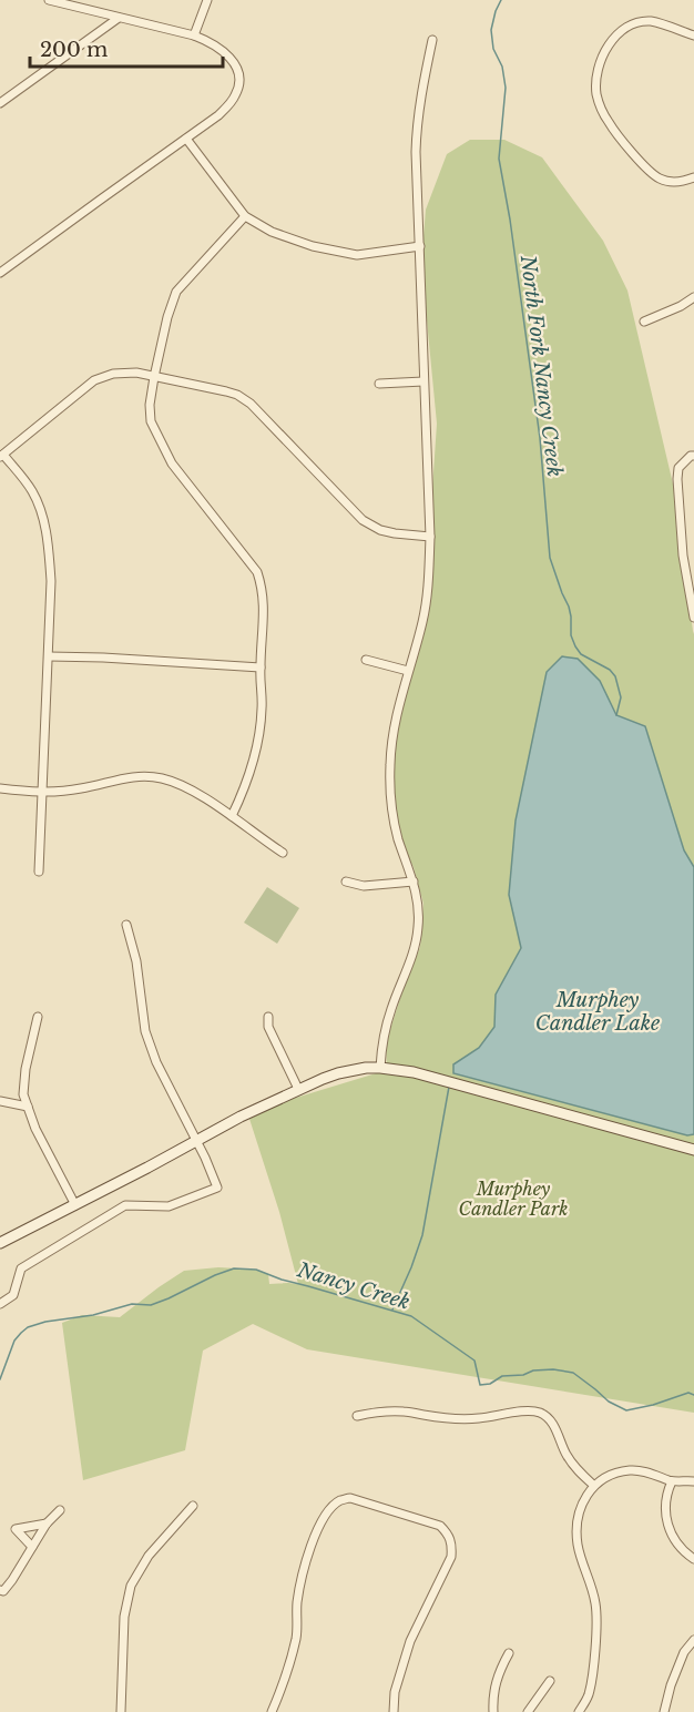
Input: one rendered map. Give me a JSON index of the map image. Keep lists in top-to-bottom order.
{
  "water": ["North Fork Nancy Creek", "Murphey Candler Lake", "Nancy Creek"],
  "parks": ["Murphey Candler Park"],
  "scale_bar": "200 m"
}
